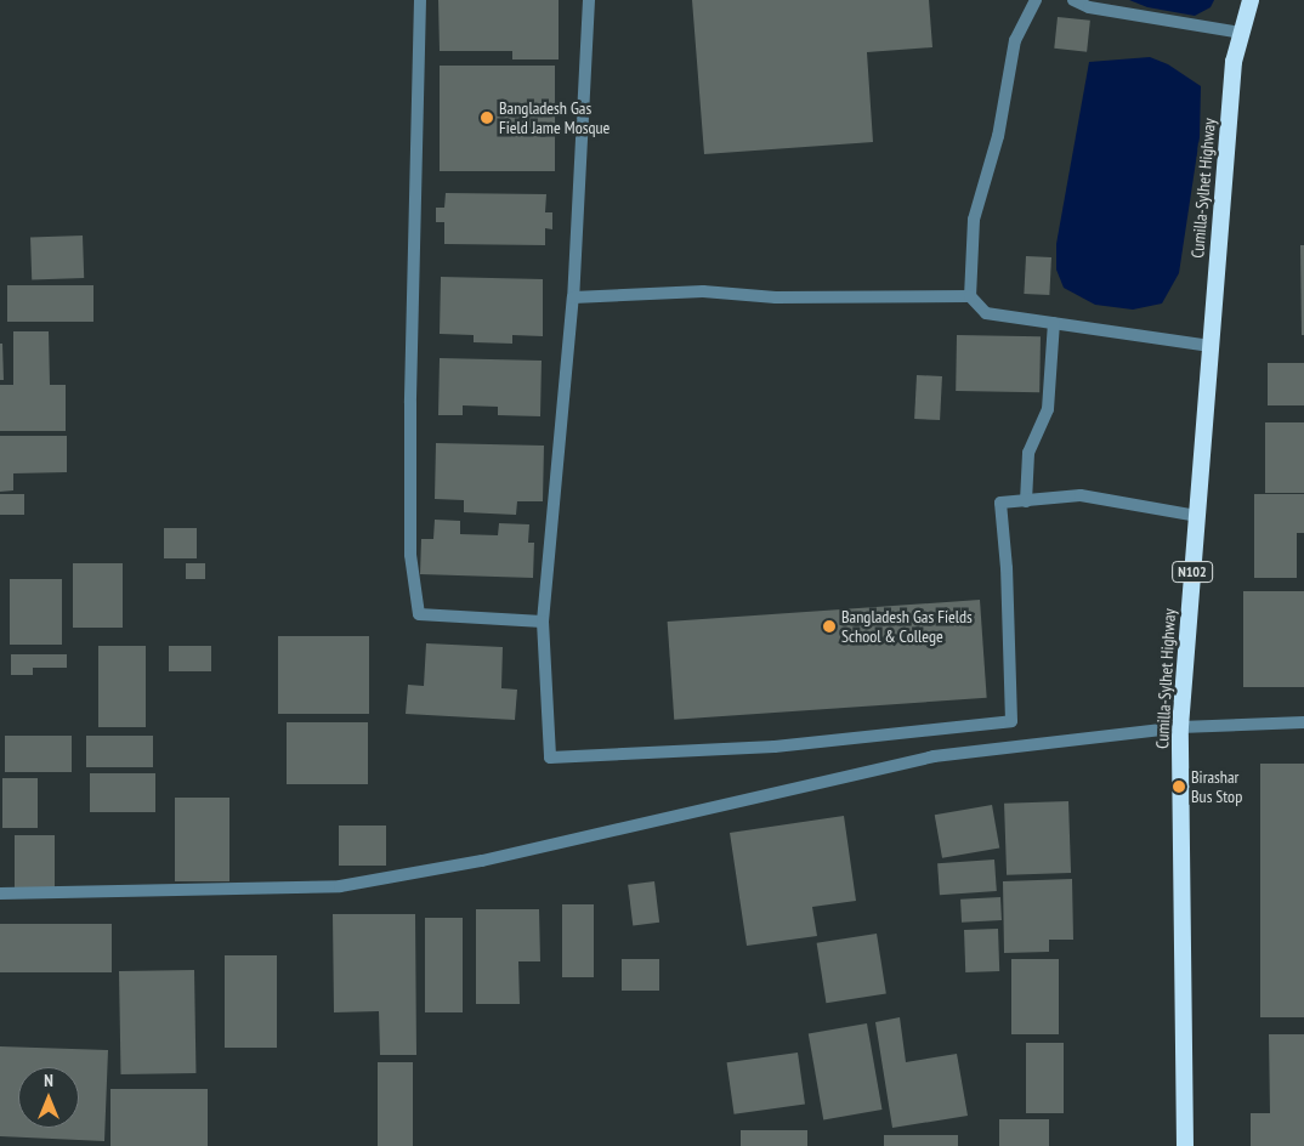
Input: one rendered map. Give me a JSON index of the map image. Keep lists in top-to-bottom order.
{
  "streets": {
    "highway": ["Cumilla-Sylhet Highway", "N102"]
  },
  "places": ["Bangladesh Gas Field Jame Mosque", "Bangladesh Gas Fields School & College", "Birashar Bus Stop"],
  "north": "top"
}
